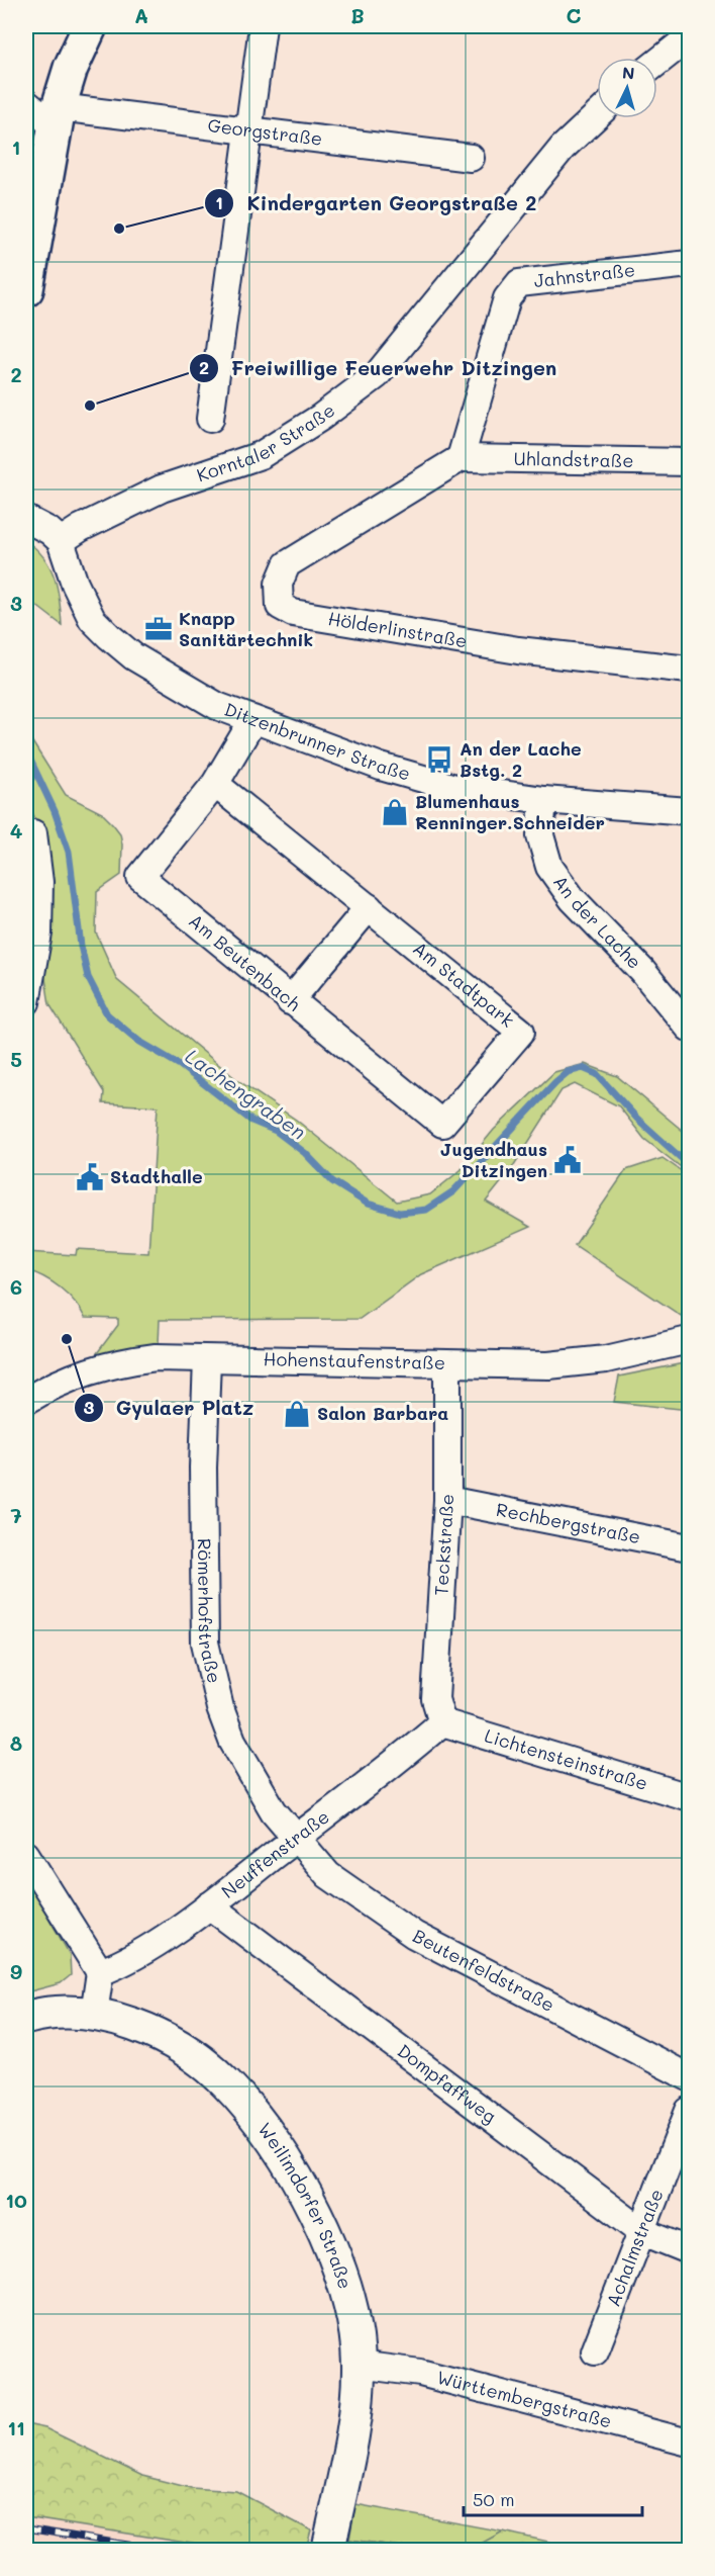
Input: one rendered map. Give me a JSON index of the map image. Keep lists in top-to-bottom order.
{
  "streets": {
    "street": [
      "Georgstraße",
      "Jahnstraße",
      "Korntaler Straße",
      "Uhlandstraße",
      "Hölderlinstraße",
      "Ditzenbrunner Straße",
      "An der Lache",
      "Am Beutenbach",
      "Am Stadtpark",
      "Hohenstaufenstraße",
      "Rechbergstraße",
      "Teckstraße",
      "Römerhofstraße",
      "Lichtensteinstraße",
      "Neuffenstraße",
      "Beutenfeldstraße",
      "Dompfaffweg",
      "Weilimdorfer Straße",
      "Achalmstraße",
      "Württembergstraße"
    ]
  },
  "crossings": [
    ["Jahnstraße", "Uhlandstraße"],
    ["Jahnstraße", "Hölderlinstraße"],
    ["Korntaler Straße", "Ditzenbrunner Straße"],
    ["Uhlandstraße", "Hölderlinstraße"],
    ["Ditzenbrunner Straße", "An der Lache"],
    ["Am Beutenbach", "Am Stadtpark"],
    ["Hohenstaufenstraße", "Teckstraße"],
    ["Hohenstaufenstraße", "Römerhofstraße"],
    ["Rechbergstraße", "Teckstraße"],
    ["Teckstraße", "Lichtensteinstraße"],
    ["Teckstraße", "Neuffenstraße"],
    ["Römerhofstraße", "Neuffenstraße"],
    ["Römerhofstraße", "Beutenfeldstraße"],
    ["Lichtensteinstraße", "Neuffenstraße"],
    ["Neuffenstraße", "Beutenfeldstraße"],
    ["Neuffenstraße", "Dompfaffweg"],
    ["Dompfaffweg", "Achalmstraße"],
    ["Weilimdorfer Straße", "Württembergstraße"]
  ],
  "water": ["Lachengraben"],
  "places": {
    "other": ["Kindergarten Georgstraße 2", "Freiwillige Feuerwehr Ditzingen", "Gyulaer Platz"],
    "office": ["Knapp Sanitärtechnik"],
    "bus stop": ["An der Lache Bstg. 2"],
    "shop": ["Blumenhaus Renninger.Schneider", "Salon Barbara"],
    "public building": ["Jugendhaus Ditzingen", "Stadthalle"]
  },
  "scale_bar": "50 m",
  "north": "top",
  "grid": {
    "columns": ["A", "B", "C"],
    "rows": [
      "1",
      "2",
      "3",
      "4",
      "5",
      "6",
      "7",
      "8",
      "9",
      "10",
      "11"
    ]
  }
}
